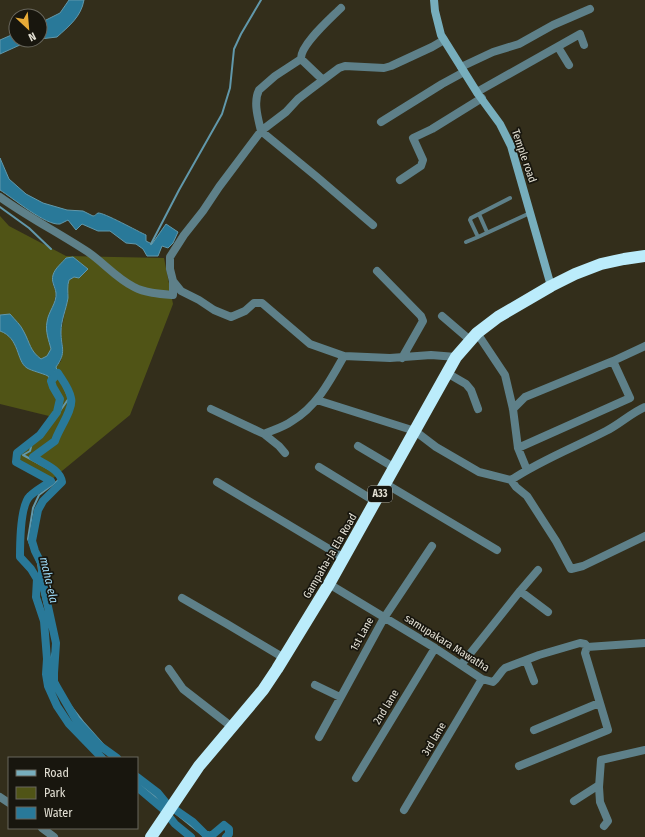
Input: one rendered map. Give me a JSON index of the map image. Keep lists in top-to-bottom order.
{
  "streets": {
    "highway": ["A33", "Gampaha-Ja Ela Road"],
    "street": [
      "Temple road",
      "1st Lane",
      "samupakara Mawatha",
      "2nd lane",
      "3rd lane"
    ]
  },
  "crossings": [
    ["Temple road", "Gampaha-Ja Ela Road"],
    ["Gampaha-Ja Ela Road", "samupakara Mawatha"],
    ["1st Lane", "samupakara Mawatha"],
    ["samupakara Mawatha", "2nd lane"],
    ["samupakara Mawatha", "3rd lane"]
  ],
  "water": ["maha-ela"],
  "legend": ["Road", "Park", "Water"],
  "north": "bottom right"
}
